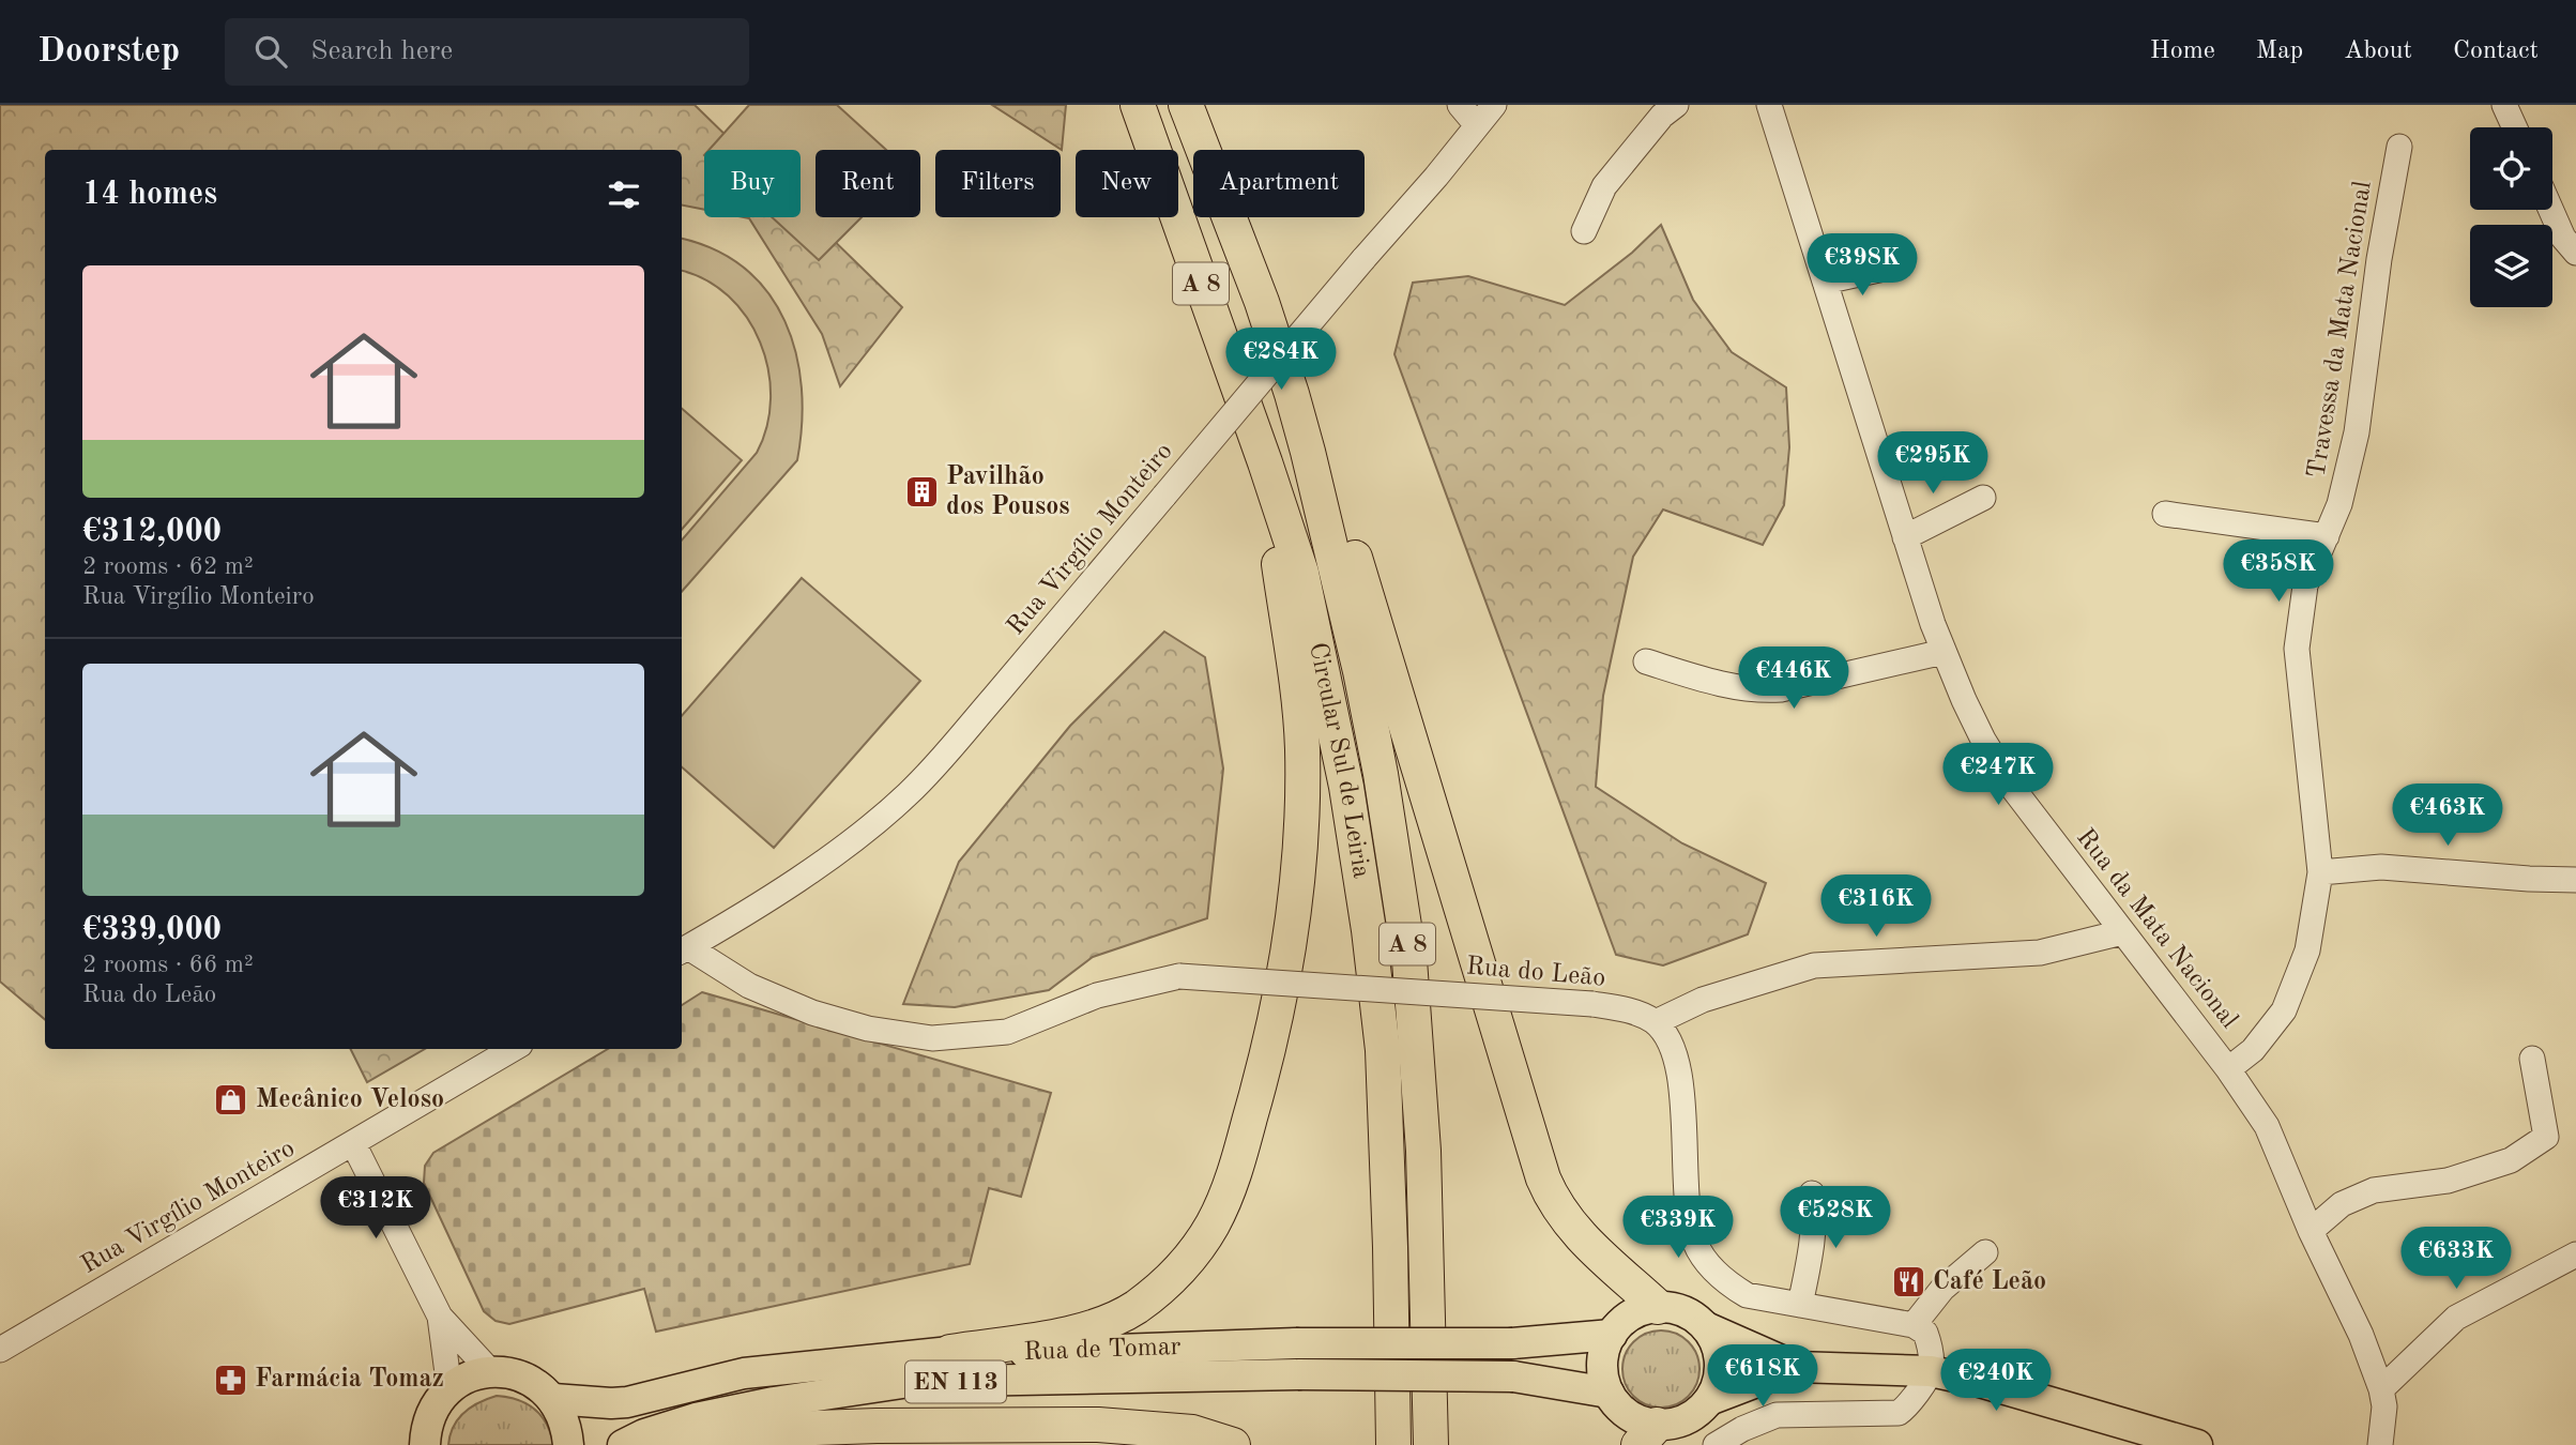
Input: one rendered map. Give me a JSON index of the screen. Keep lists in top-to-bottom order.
{
  "streets": {
    "highway": ["A 8", "Circular Sul de Leiria"],
    "main road": ["Rua de Tomar", "EN 113"],
    "street": [
      "Travessa da Mata Nacional",
      "Rua Virgílio Monteiro",
      "Rua da Mata Nacional",
      "Rua do Leão"
    ]
  },
  "crossings": [
    ["Travessa da Mata Nacional", "Rua da Mata Nacional"],
    ["Rua Virgílio Monteiro", "Rua do Leão"]
  ],
  "places": {
    "building": ["Pavilhão dos Pousos"],
    "shop": ["Mecânico Veloso"],
    "restaurant": ["Café Leão"],
    "pharmacy": ["Farmácia Tomaz"]
  },
  "page": {
    "header": "Doorstep",
    "search": "Search here",
    "nav": [
      "Home",
      "Map",
      "About",
      "Contact"
    ],
    "chip": [
      "Buy",
      "Rent",
      "Filters",
      "New",
      "Apartment"
    ],
    "heading": "14 homes",
    "price": [
      "€398K",
      "€284K",
      "€295K",
      "€358K",
      "€446K",
      "€247K",
      "€463K",
      "€316K",
      "€312K",
      "€528K",
      "€339K",
      "€633K",
      "€618K",
      "€240K"
    ],
    "list": [
      {
        "name": "€312,000",
        "note": "2 rooms · 62 m² · Rua Virgílio Monteiro"
      },
      {
        "name": "€339,000",
        "note": "2 rooms · 66 m² · Rua do Leão"
      }
    ]
  }
}
